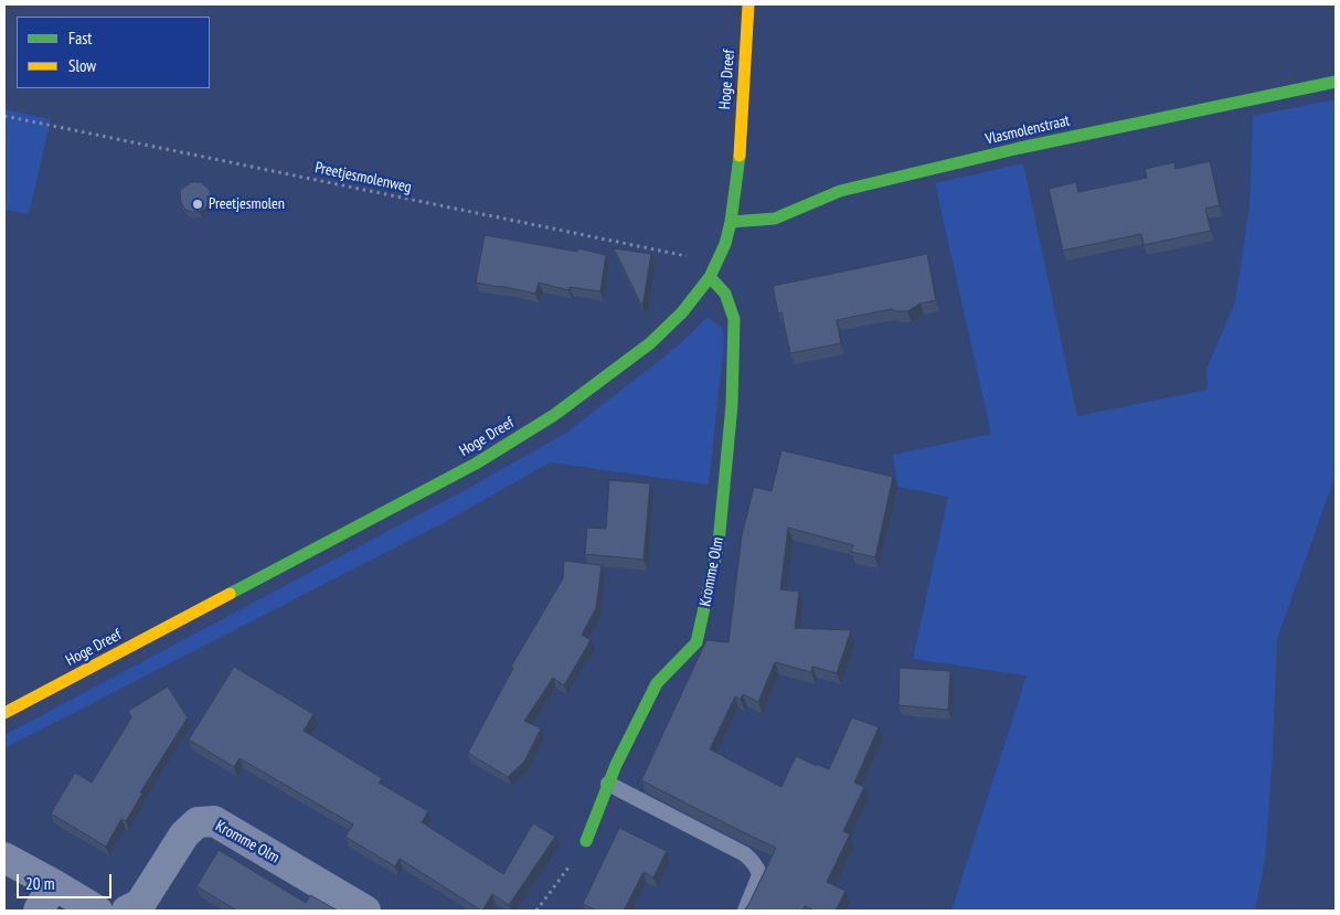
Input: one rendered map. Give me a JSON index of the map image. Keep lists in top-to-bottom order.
{
  "streets": {
    "street": ["Hoge Dreef", "Vlasmolenstraat", "Kromme Olm"],
    "path": ["Preetjesmolenweg"]
  },
  "crossings": [
    ["Hoge Dreef", "Vlasmolenstraat"],
    ["Hoge Dreef", "Preetjesmolenweg"],
    ["Hoge Dreef", "Kromme Olm"],
    ["Preetjesmolenweg", "Kromme Olm"]
  ],
  "places": ["Preetjesmolen"],
  "legend": ["Fast", "Slow"],
  "scale_bar": "20 m"
}
